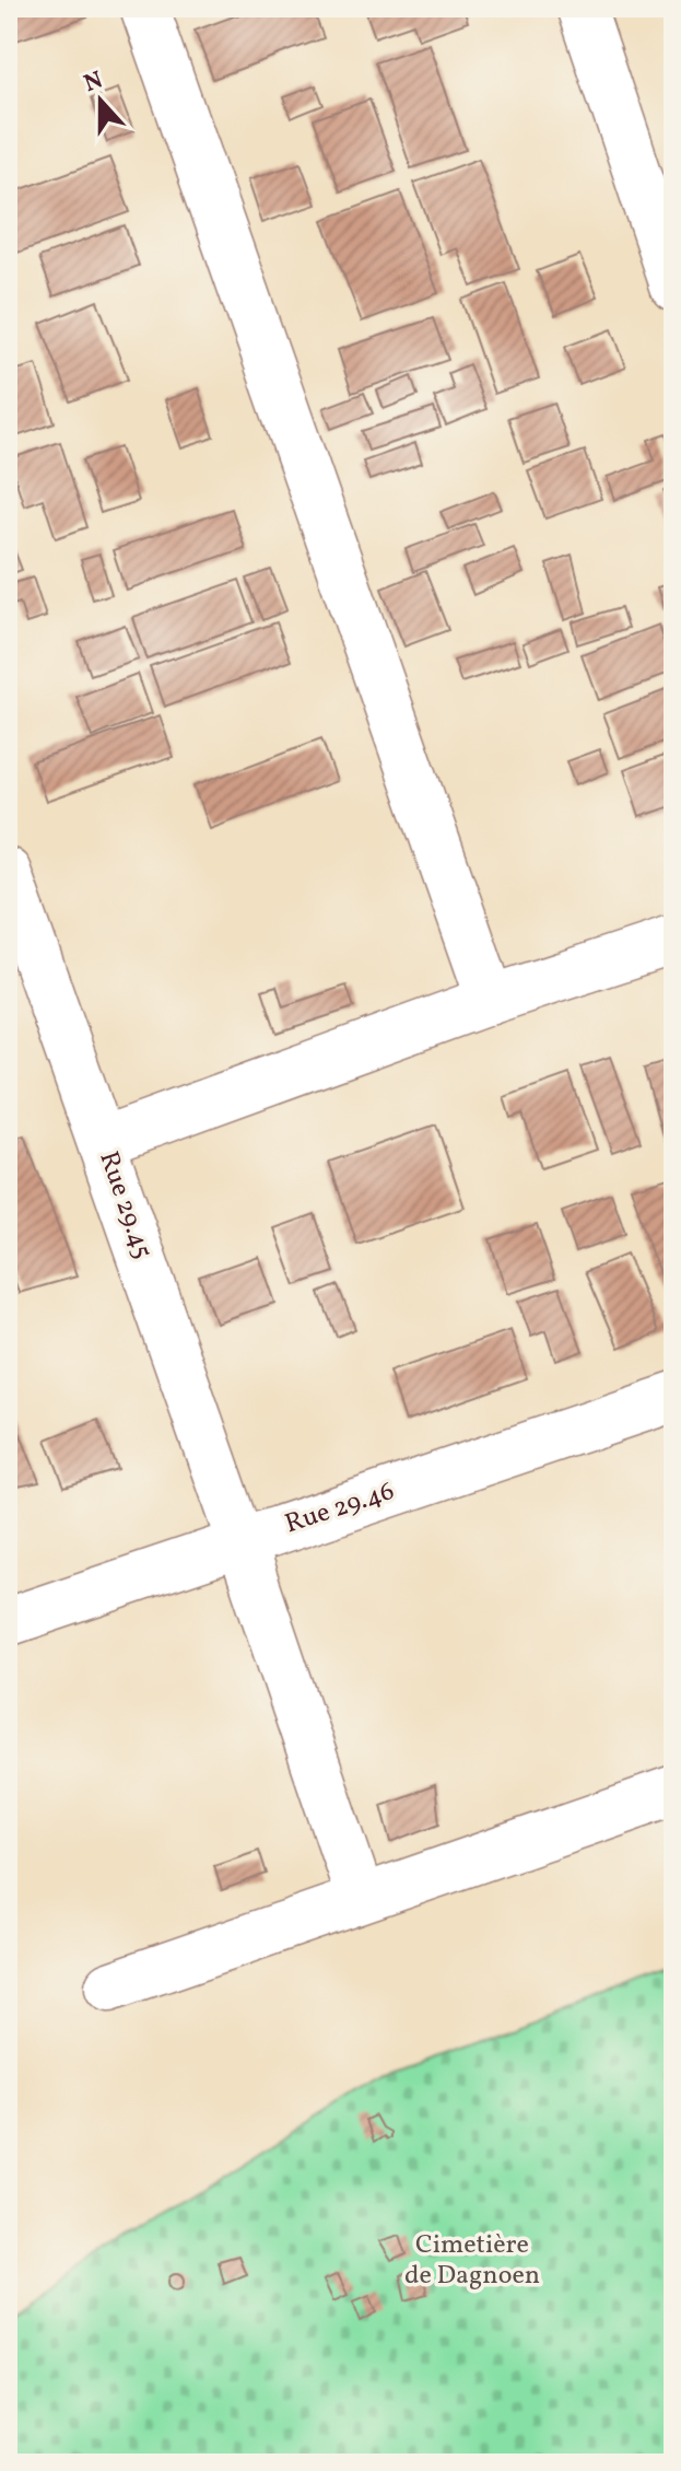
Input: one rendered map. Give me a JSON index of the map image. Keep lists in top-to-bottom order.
{
  "streets": {
    "street": ["Rue 29.45", "Rue 29.46"]
  },
  "crossings": [
    ["Rue 29.45", "Rue 29.46"]
  ],
  "parks": ["Cimetière de Dagnoen"],
  "north": "top"
}
